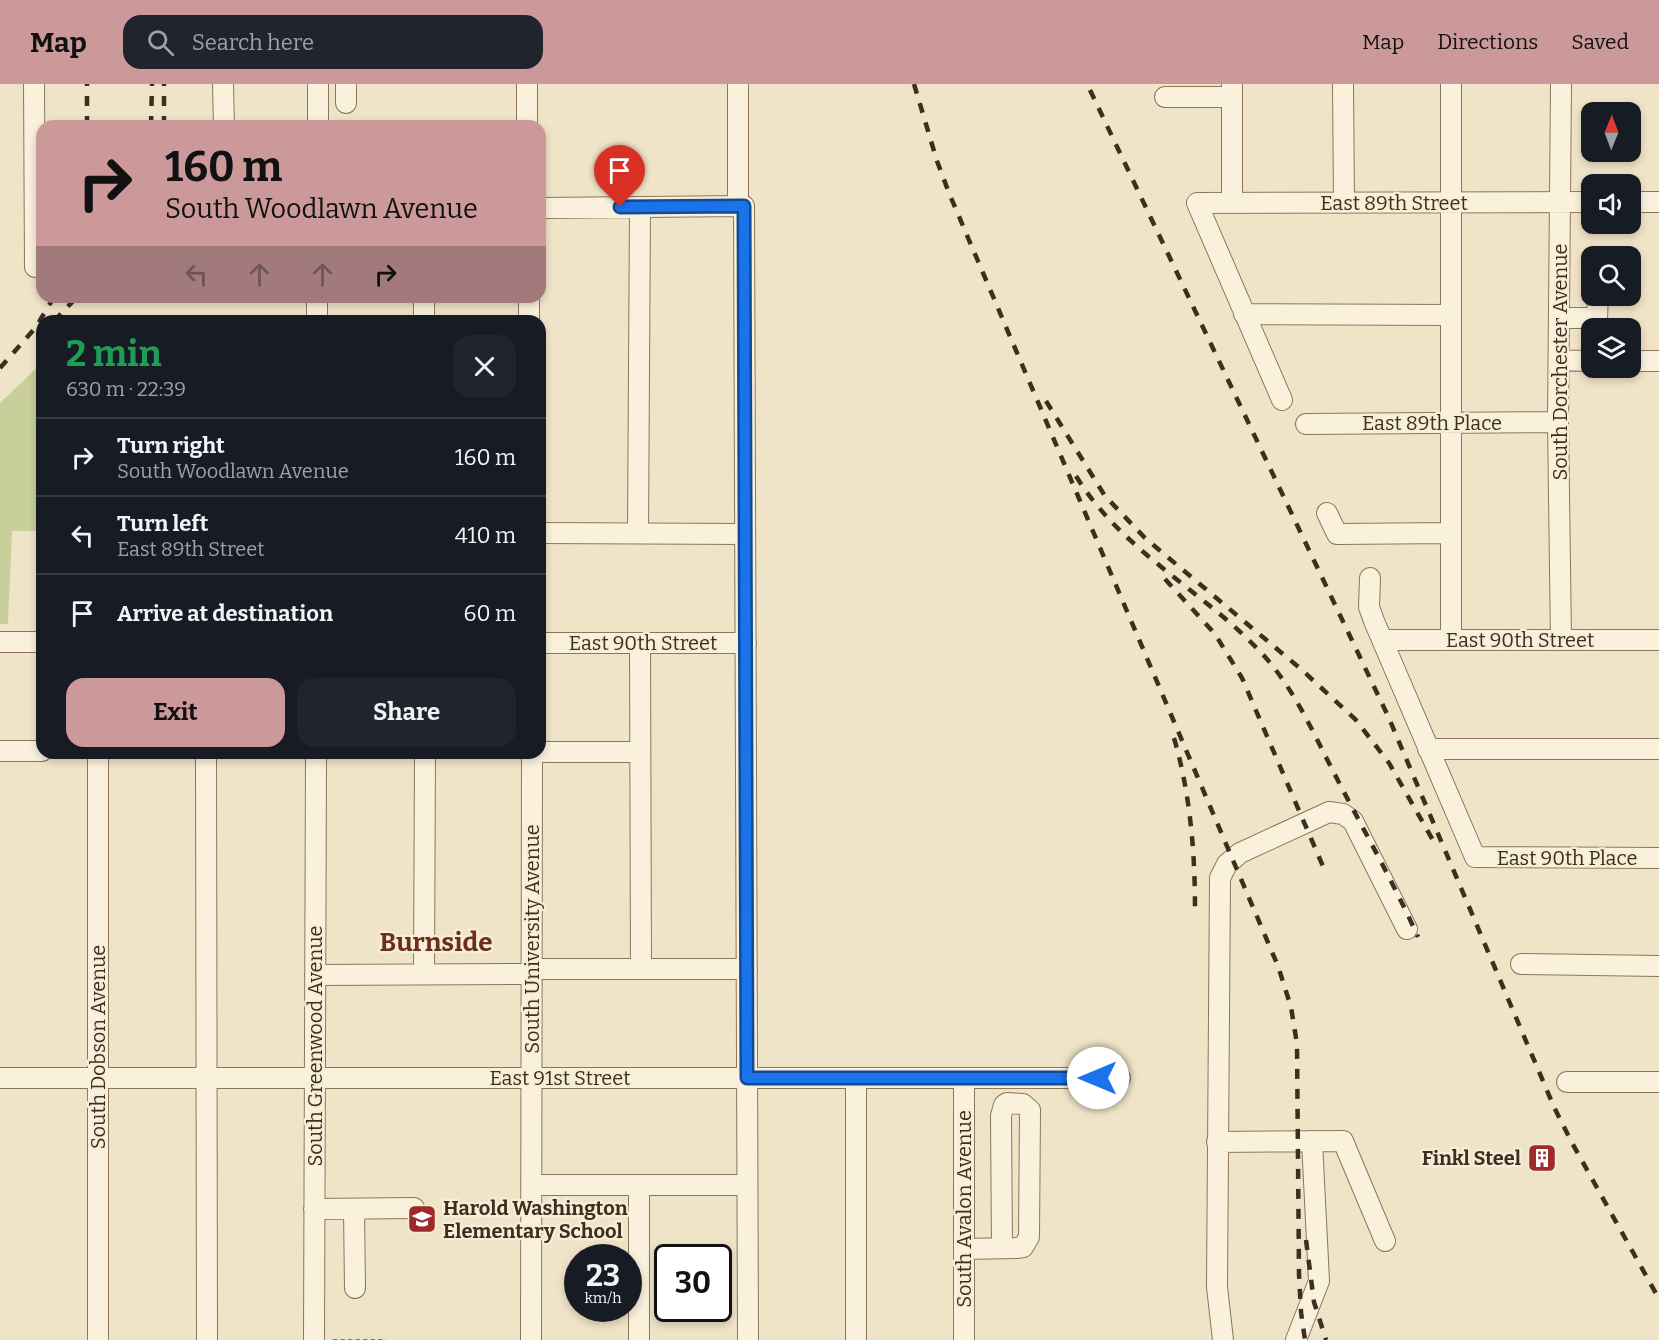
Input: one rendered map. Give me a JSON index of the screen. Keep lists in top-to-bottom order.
{
  "streets": {
    "street": [
      "East 89th Street",
      "South Dorchester Avenue",
      "East 89th Place",
      "East 90th Street",
      "East 90th Place",
      "South University Avenue",
      "South Greenwood Avenue",
      "South Dobson Avenue",
      "East 91st Street",
      "South Avalon Avenue"
    ]
  },
  "crossings": [
    ["East 89th Street", "South Dorchester Avenue"],
    ["South Dorchester Avenue", "East 89th Place"],
    ["South Dorchester Avenue", "East 90th Street"],
    ["South University Avenue", "East 91st Street"],
    ["South Greenwood Avenue", "East 91st Street"],
    ["South Dobson Avenue", "East 91st Street"],
    ["East 91st Street", "South Avalon Avenue"]
  ],
  "districts": ["Burnside"],
  "places": {
    "building": ["Finkl Steel"],
    "school or university": ["Harold Washington Elementary School"]
  },
  "north": "top",
  "page": {
    "header": "Map",
    "search": "Search here",
    "nav": ["Map", "Directions", "Saved"],
    "turn": ["160 m", "South Woodlawn Avenue"],
    "heading": ["2 min", "630 m · 22:39"],
    "list": [
      {
        "name": "Turn right",
        "note": "South Woodlawn Avenue",
        "value": "160 m"
      },
      {
        "name": "Turn left",
        "note": "East 89th Street",
        "value": "410 m"
      },
      {
        "name": "Arrive at destination",
        "value": "60 m"
      }
    ],
    "buttons": ["Exit", "Share"],
    "speed": "23 km/h",
    "limit": "30"
  }
}
